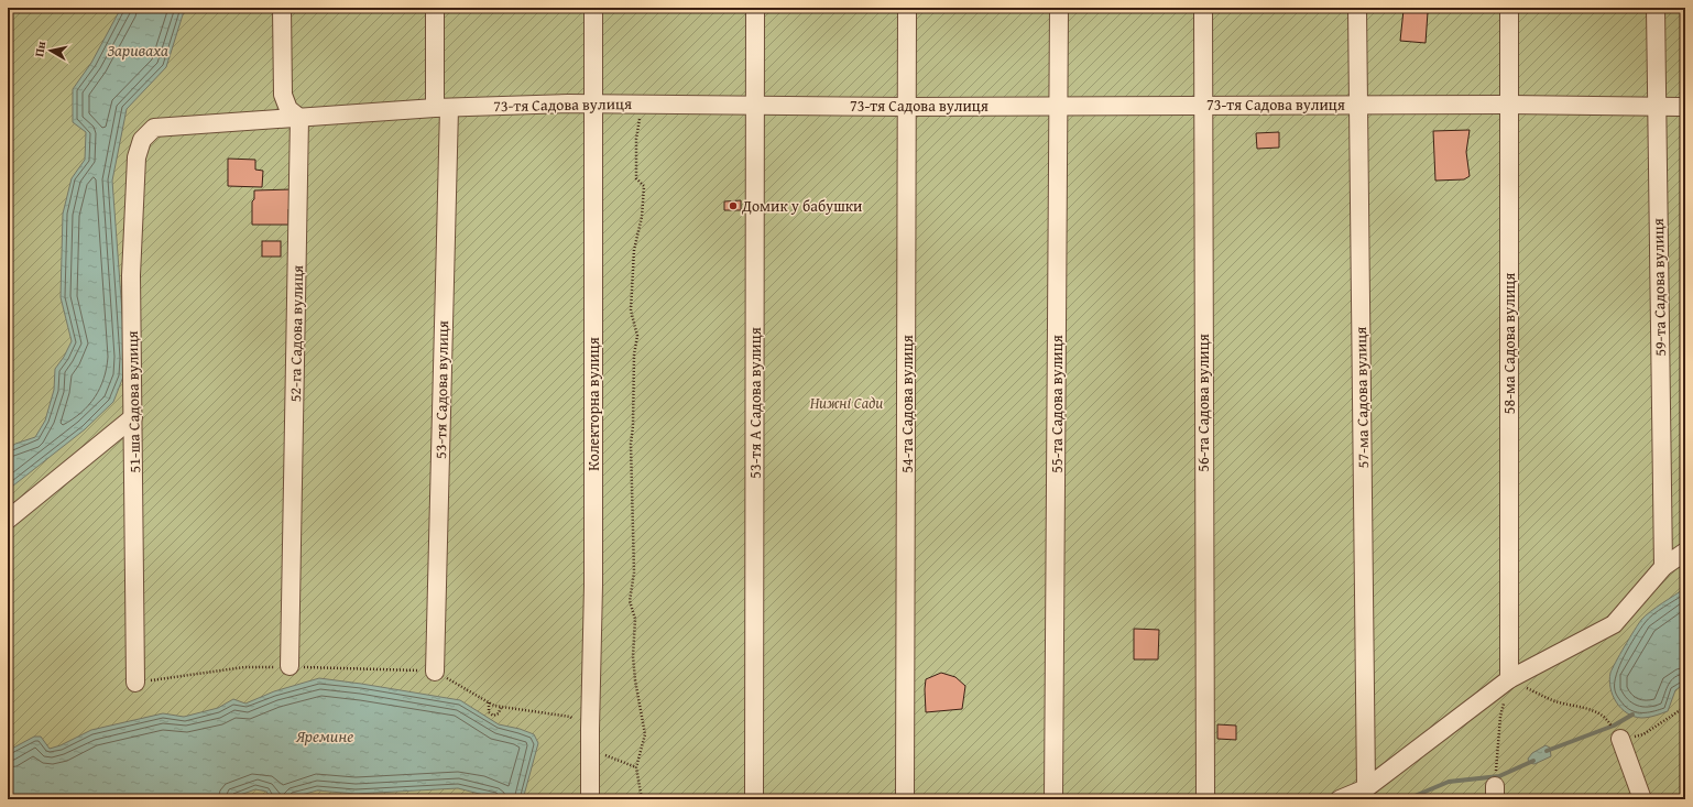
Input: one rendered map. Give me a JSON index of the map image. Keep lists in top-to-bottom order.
{
  "streets": {
    "street": [
      "73-тя Садова вулиця",
      "59-та Садова вулиця",
      "52-га Садова вулиця",
      "58-ма Садова вулиця",
      "53-тя Садова вулиця",
      "57-ма Садова вулиця",
      "51-ша Садова вулиця",
      "53-тя А Садова вулиця",
      "56-та Садова вулиця",
      "Колекторна вулиця",
      "54-та Садова вулиця",
      "55-та Садова вулиця"
    ]
  },
  "crossings": [
    ["73-тя Садова вулиця", "59-та Садова вулиця"],
    ["73-тя Садова вулиця", "52-га Садова вулиця"],
    ["73-тя Садова вулиця", "58-ма Садова вулиця"],
    ["73-тя Садова вулиця", "53-тя Садова вулиця"],
    ["73-тя Садова вулиця", "57-ма Садова вулиця"],
    ["73-тя Садова вулиця", "51-ша Садова вулиця"],
    ["73-тя Садова вулиця", "53-тя А Садова вулиця"],
    ["73-тя Садова вулиця", "56-та Садова вулиця"],
    ["73-тя Садова вулиця", "Колекторна вулиця"],
    ["73-тя Садова вулиця", "54-та Садова вулиця"],
    ["73-тя Садова вулиця", "55-та Садова вулиця"]
  ],
  "water": ["Зариваха", "Яремине"],
  "parks": ["Нижні Сади"],
  "places": ["Домик у бабушки"],
  "north": "left"
}
